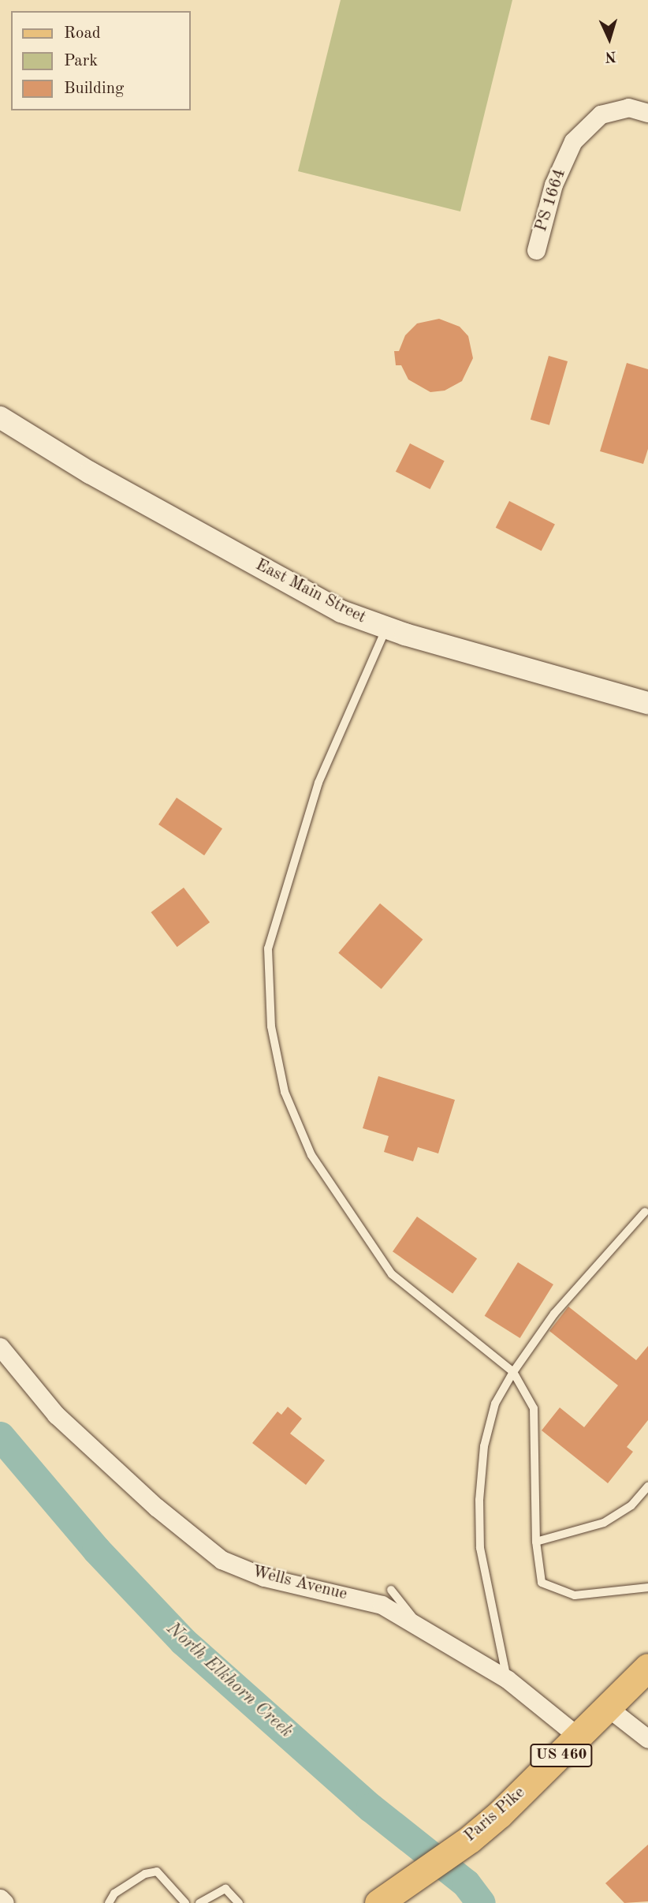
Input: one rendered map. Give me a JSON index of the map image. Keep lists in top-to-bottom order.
{
  "streets": {
    "main road": ["US 460", "Paris Pike"],
    "street": ["PS 1664", "East Main Street", "Wells Avenue"]
  },
  "crossings": [
    ["Wells Avenue", "Paris Pike"]
  ],
  "water": ["North Elkhorn Creek"],
  "legend": ["Road", "Park", "Building"],
  "north": "bottom"
}
